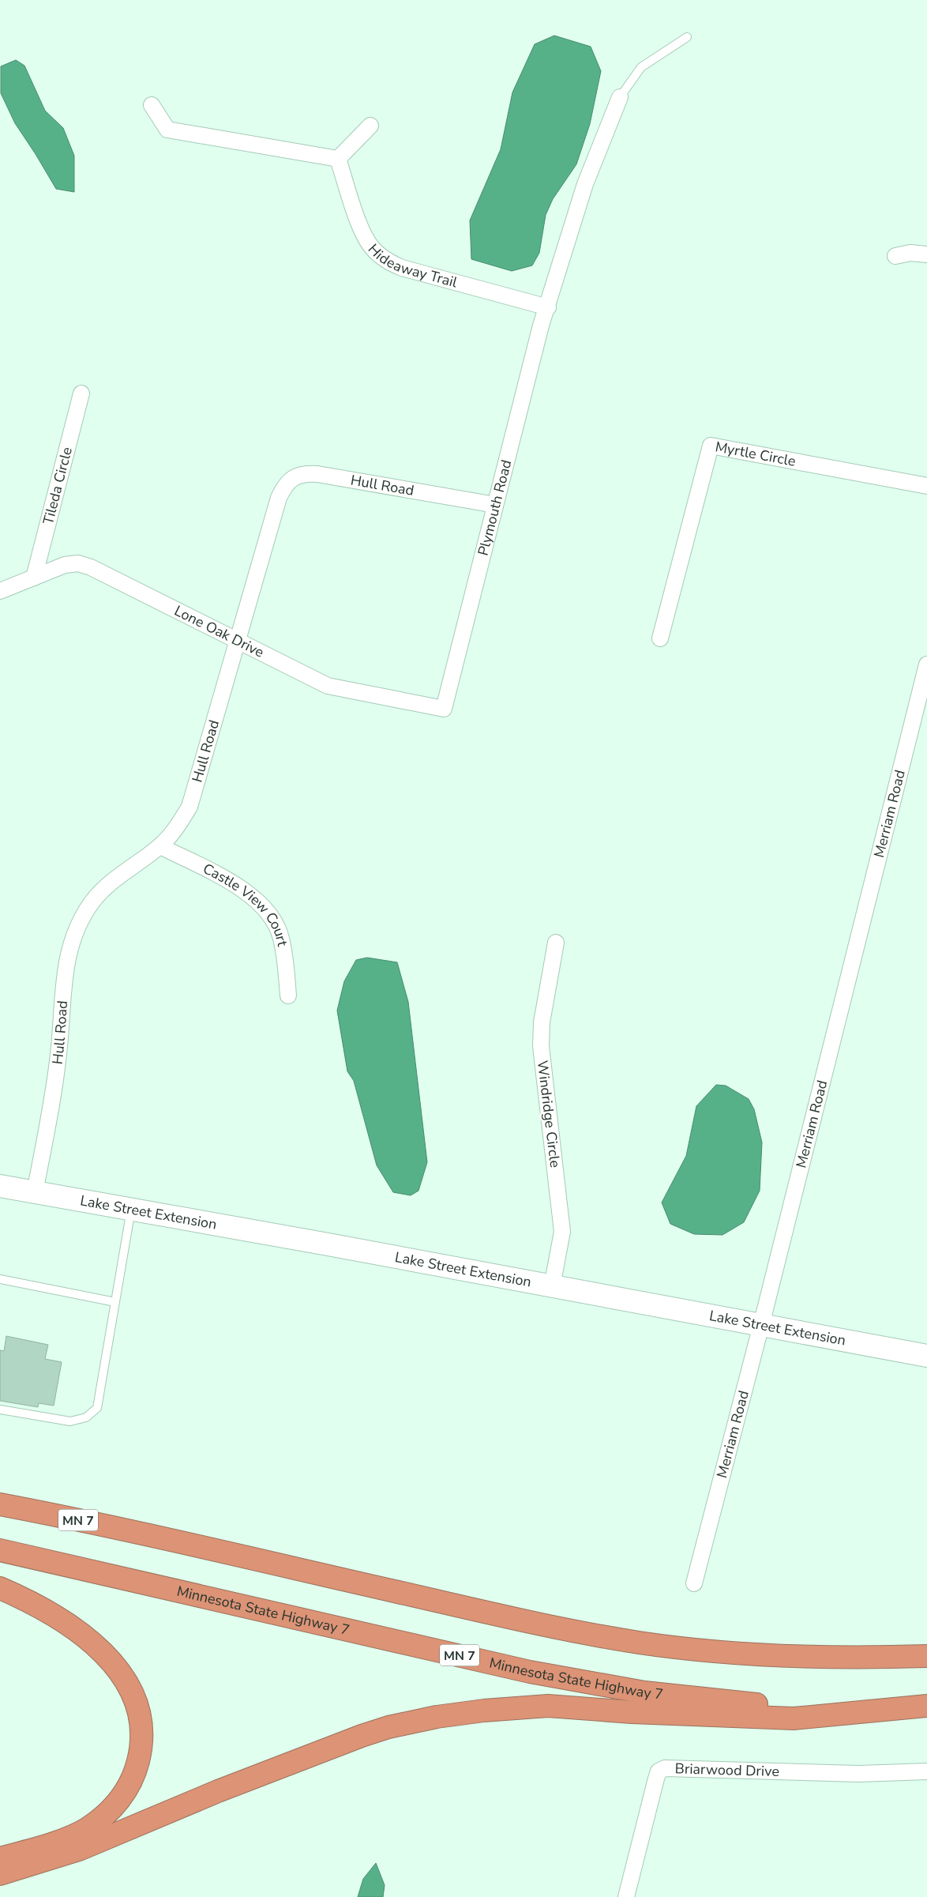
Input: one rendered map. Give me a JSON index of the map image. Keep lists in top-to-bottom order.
{
  "streets": {
    "highway": ["MN 7", "Minnesota State Highway 7"],
    "street": [
      "Hideaway Trail",
      "Myrtle Circle",
      "Tileda Circle",
      "Hull Road",
      "Plymouth Road",
      "Lone Oak Drive",
      "Merriam Road",
      "Castle View Court",
      "Windridge Circle",
      "Lake Street Extension",
      "Briarwood Drive"
    ]
  },
  "crossings": [
    ["Hideaway Trail", "Plymouth Road"],
    ["Tileda Circle", "Lone Oak Drive"],
    ["Hull Road", "Plymouth Road"],
    ["Hull Road", "Lone Oak Drive"],
    ["Hull Road", "Castle View Court"],
    ["Hull Road", "Lake Street Extension"],
    ["Plymouth Road", "Lone Oak Drive"],
    ["Merriam Road", "Lake Street Extension"],
    ["Windridge Circle", "Lake Street Extension"]
  ]
}
